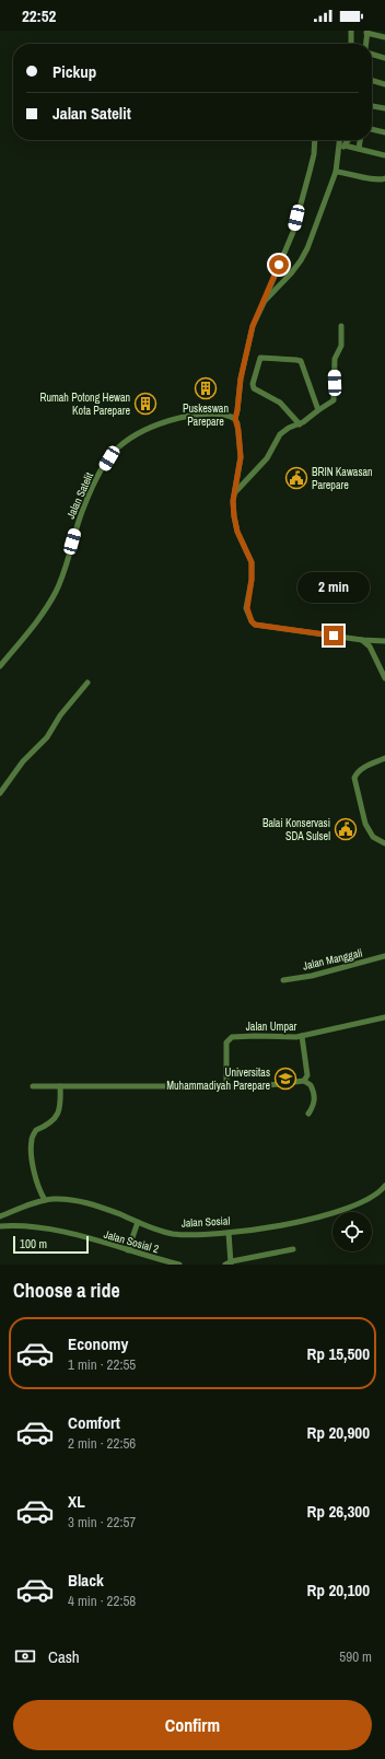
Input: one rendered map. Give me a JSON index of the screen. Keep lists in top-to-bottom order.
{
  "streets": {
    "street": [
      "Jalan Satelit",
      "Jalan Manggali",
      "Jalan Umpar",
      "Jalan Sosial",
      "Jalan Sosial 2"
    ]
  },
  "places": {
    "building": ["Puskeswan Parepare", "Rumah Potong Hewan Kota Parepare"],
    "public building": ["BRIN Kawasan Parepare", "Balai Konservasi SDA Sulsel"],
    "school or university": ["Universitas Muhammadiyah Parepare"]
  },
  "scale_bar": "100 m",
  "page": {
    "status": "22:52",
    "banner": ["Pickup", "Jalan Satelit"],
    "bubble": "2 min",
    "scale": "100 m",
    "heading": "Choose a ride",
    "list": [
      {
        "name": "Economy",
        "note": "1 min · 22:55",
        "value": "Rp 15,500"
      },
      {
        "name": "Comfort",
        "note": "2 min · 22:56",
        "value": "Rp 20,900"
      },
      {
        "name": "XL",
        "note": "3 min · 22:57",
        "value": "Rp 26,300"
      },
      {
        "name": "Black",
        "note": "4 min · 22:58",
        "value": "Rp 20,100"
      }
    ],
    "pay": ["Cash", "590 m"],
    "buttons": "Confirm"
  }
}
